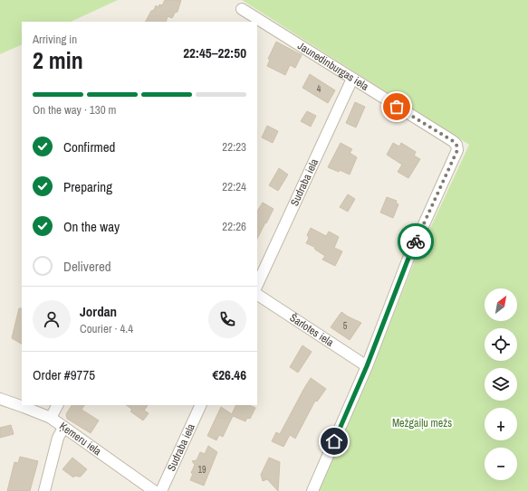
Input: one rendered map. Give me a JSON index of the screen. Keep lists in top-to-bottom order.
{
  "streets": {
    "street": [
      "Jaunedinburgas iela",
      "Sudraba iela",
      "Šarlotes iela",
      "Ķemeru iela"
    ]
  },
  "crossings": [
    ["Jaunedinburgas iela", "Sudraba iela"],
    ["Jaunedinburgas iela", "Šarlotes iela"]
  ],
  "parks": ["Mežgaiļu mežs"],
  "house_numbers": ["4", "5", "19"],
  "north": "top right",
  "page": {
    "heading": ["2 min", "Arriving in", "22:45–22:50"],
    "panel": [
      "Jordan",
      "Courier · 4.4",
      "Order #9775",
      "€26.46"
    ],
    "bar": "On the way · 130 m",
    "list": [
      ["Confirmed", "22:23"],
      ["Preparing", "22:24"],
      ["On the way", "22:26"],
      "Delivered"
    ],
    "map_buttons": ["+", "−"]
  }
}
